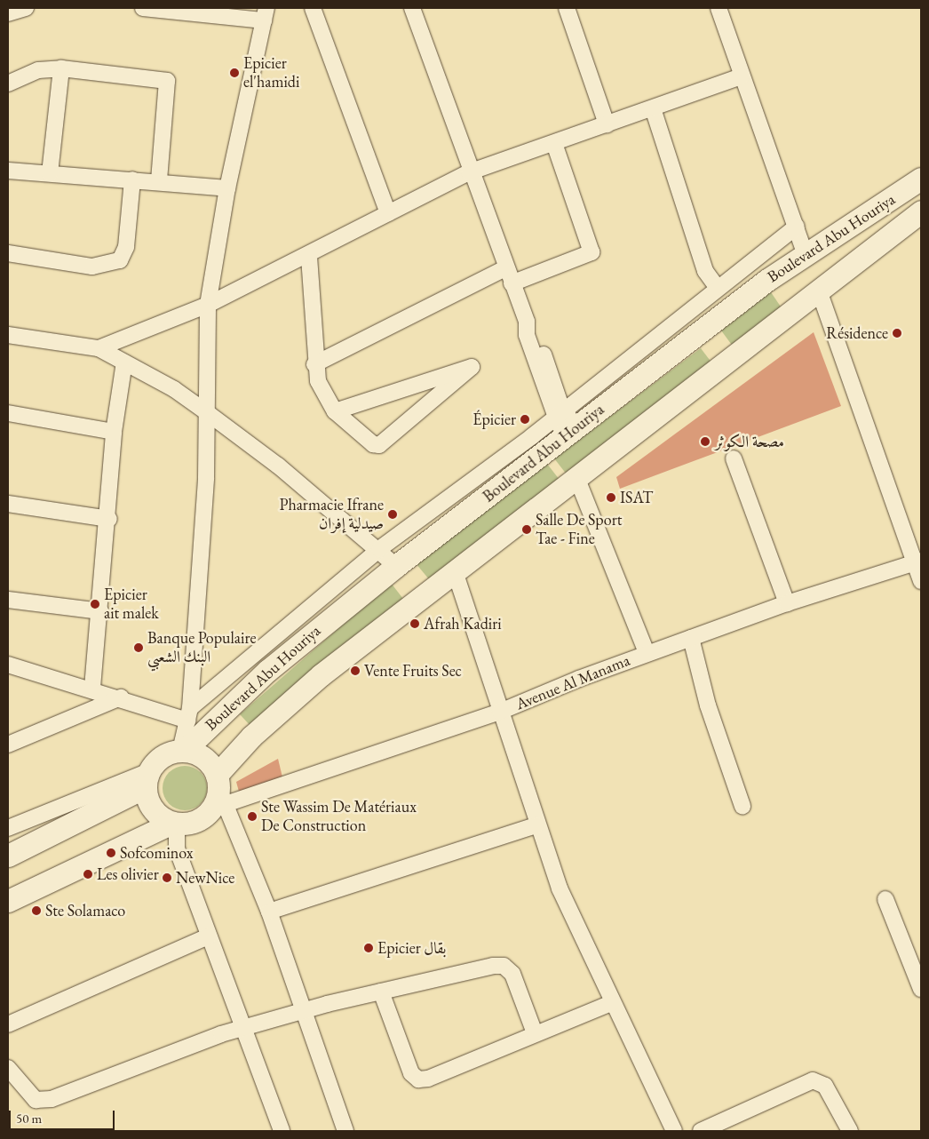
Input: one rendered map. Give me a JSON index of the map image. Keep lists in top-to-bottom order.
{
  "streets": {
    "main road": ["Boulevard Abu Houriya"],
    "street": ["Avenue Al Manama"]
  },
  "crossings": [
    ["Boulevard Abu Houriya", "Avenue Al Manama"]
  ],
  "places": [
    "Epicier el'hamidi",
    "Résidence",
    "Épicier",
    "مصحة الكوثر",
    "ISAT",
    "Pharmacie Ifrane صيدلية إفران",
    "Salle De Sport Tae - Fine",
    "Epicier ait malek",
    "Afrah Kadiri",
    "Banque Populaire البنك الشعبي",
    "Vente Fruits Sec",
    "Ste Wassim De Matériaux De Construction",
    "Sofcominox",
    "Les olivier",
    "NewNice",
    "Ste Solamaco",
    "Epicier بقال"
  ],
  "scale_bar": "50 m"
}
